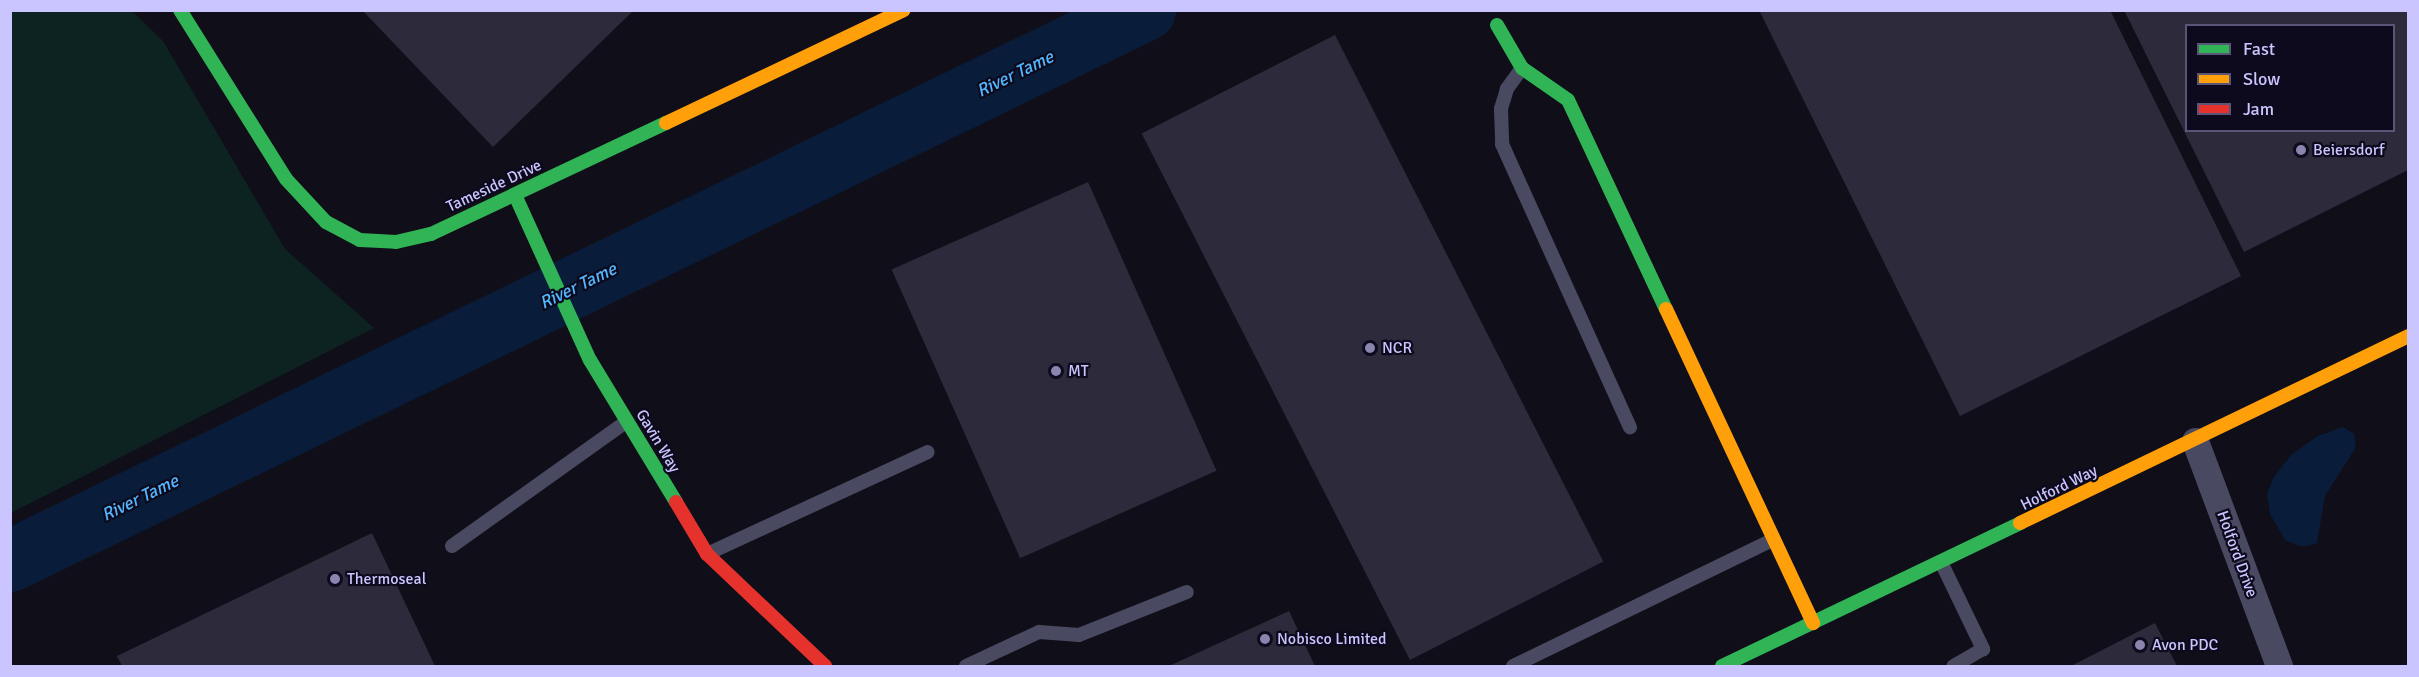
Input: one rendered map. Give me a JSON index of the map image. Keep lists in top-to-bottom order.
{
  "streets": {
    "street": [
      "Tameside Drive",
      "Gavin Way",
      "Holford Way",
      "Holford Drive"
    ]
  },
  "crossings": [
    ["Tameside Drive", "Gavin Way"],
    ["Holford Way", "Holford Drive"]
  ],
  "water": ["River Tame"],
  "places": [
    "Beiersdorf",
    "NCR",
    "MT",
    "Thermoseal",
    "Nobisco Limited",
    "Avon PDC"
  ],
  "legend": ["Fast", "Slow", "Jam"]
}
